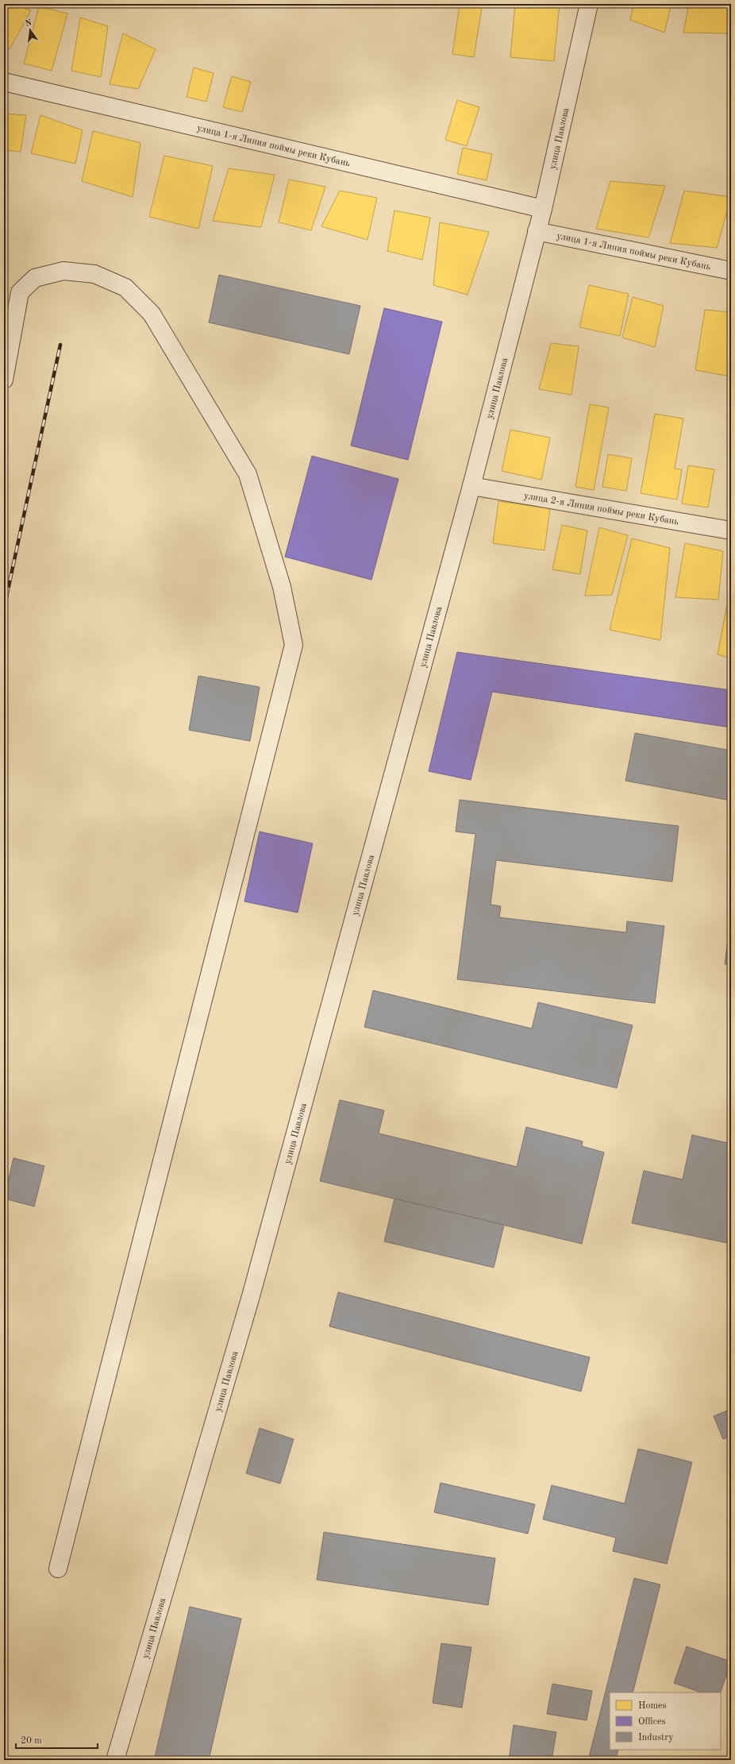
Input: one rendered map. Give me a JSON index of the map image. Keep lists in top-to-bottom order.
{
  "streets": {
    "street": ["улица Павлова", "улица 1-я Линия поймы реки Кубань", "улица 2-я Линия поймы реки Кубань"]
  },
  "crossings": [
    ["улица Павлова", "улица 1-я Линия поймы реки Кубань"],
    ["улица Павлова", "улица 2-я Линия поймы реки Кубань"]
  ],
  "legend": ["Homes", "Offices", "Industry"],
  "scale_bar": "20 m",
  "north": "top"
}
